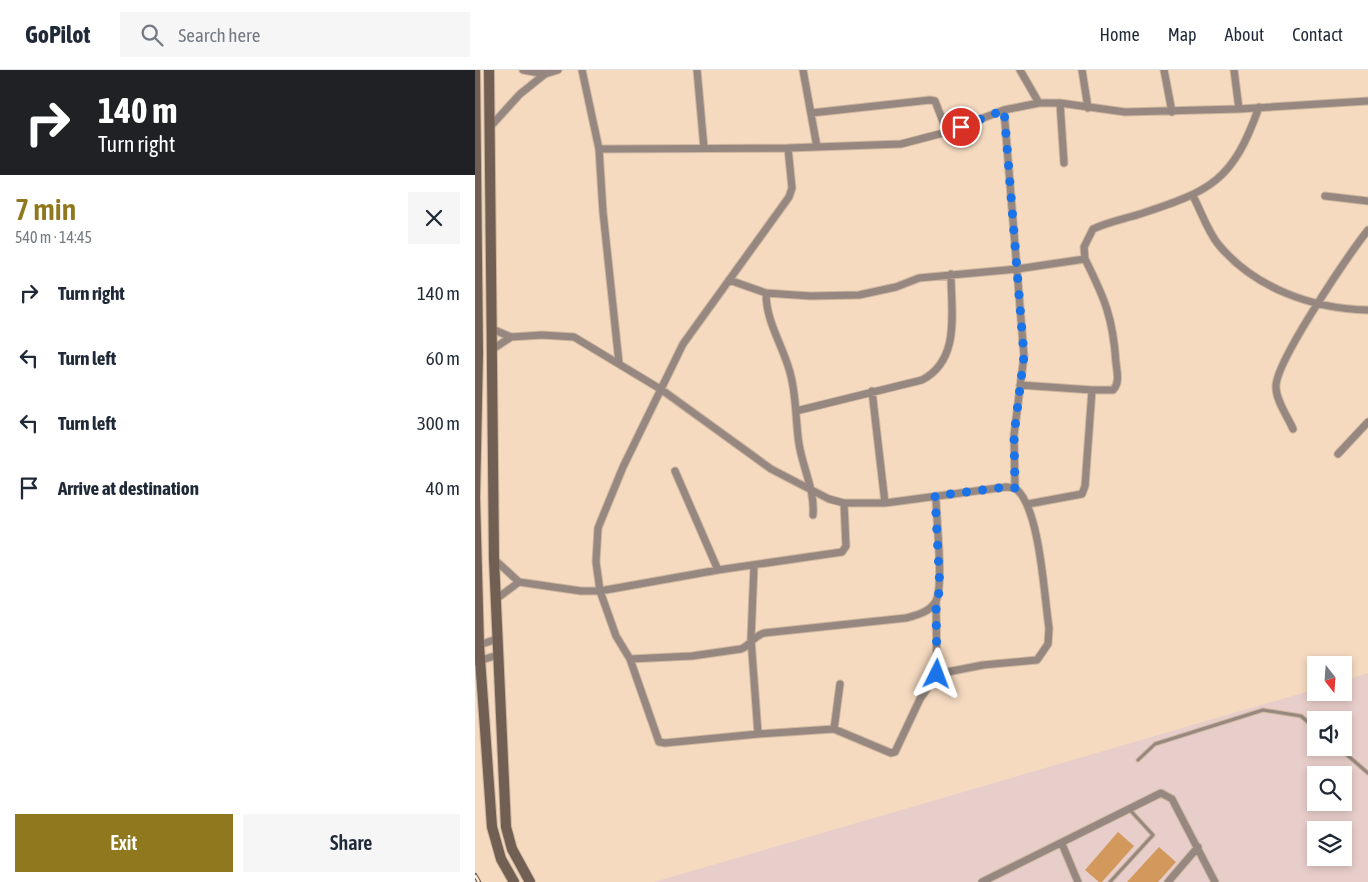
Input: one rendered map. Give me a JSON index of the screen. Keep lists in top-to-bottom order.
{
  "north": "bottom",
  "page": {
    "header": "GoPilot",
    "search": "Search here",
    "nav": [
      "Home",
      "Map",
      "About",
      "Contact"
    ],
    "turn": ["140 m", "Turn right"],
    "heading": ["7 min", "540 m · 14:45"],
    "list": [
      {
        "name": "Turn right",
        "value": "140 m"
      },
      {
        "name": "Turn left",
        "value": "60 m"
      },
      {
        "name": "Turn left",
        "value": "300 m"
      },
      {
        "name": "Arrive at destination",
        "value": "40 m"
      }
    ],
    "buttons": ["Exit", "Share"]
  }
}
